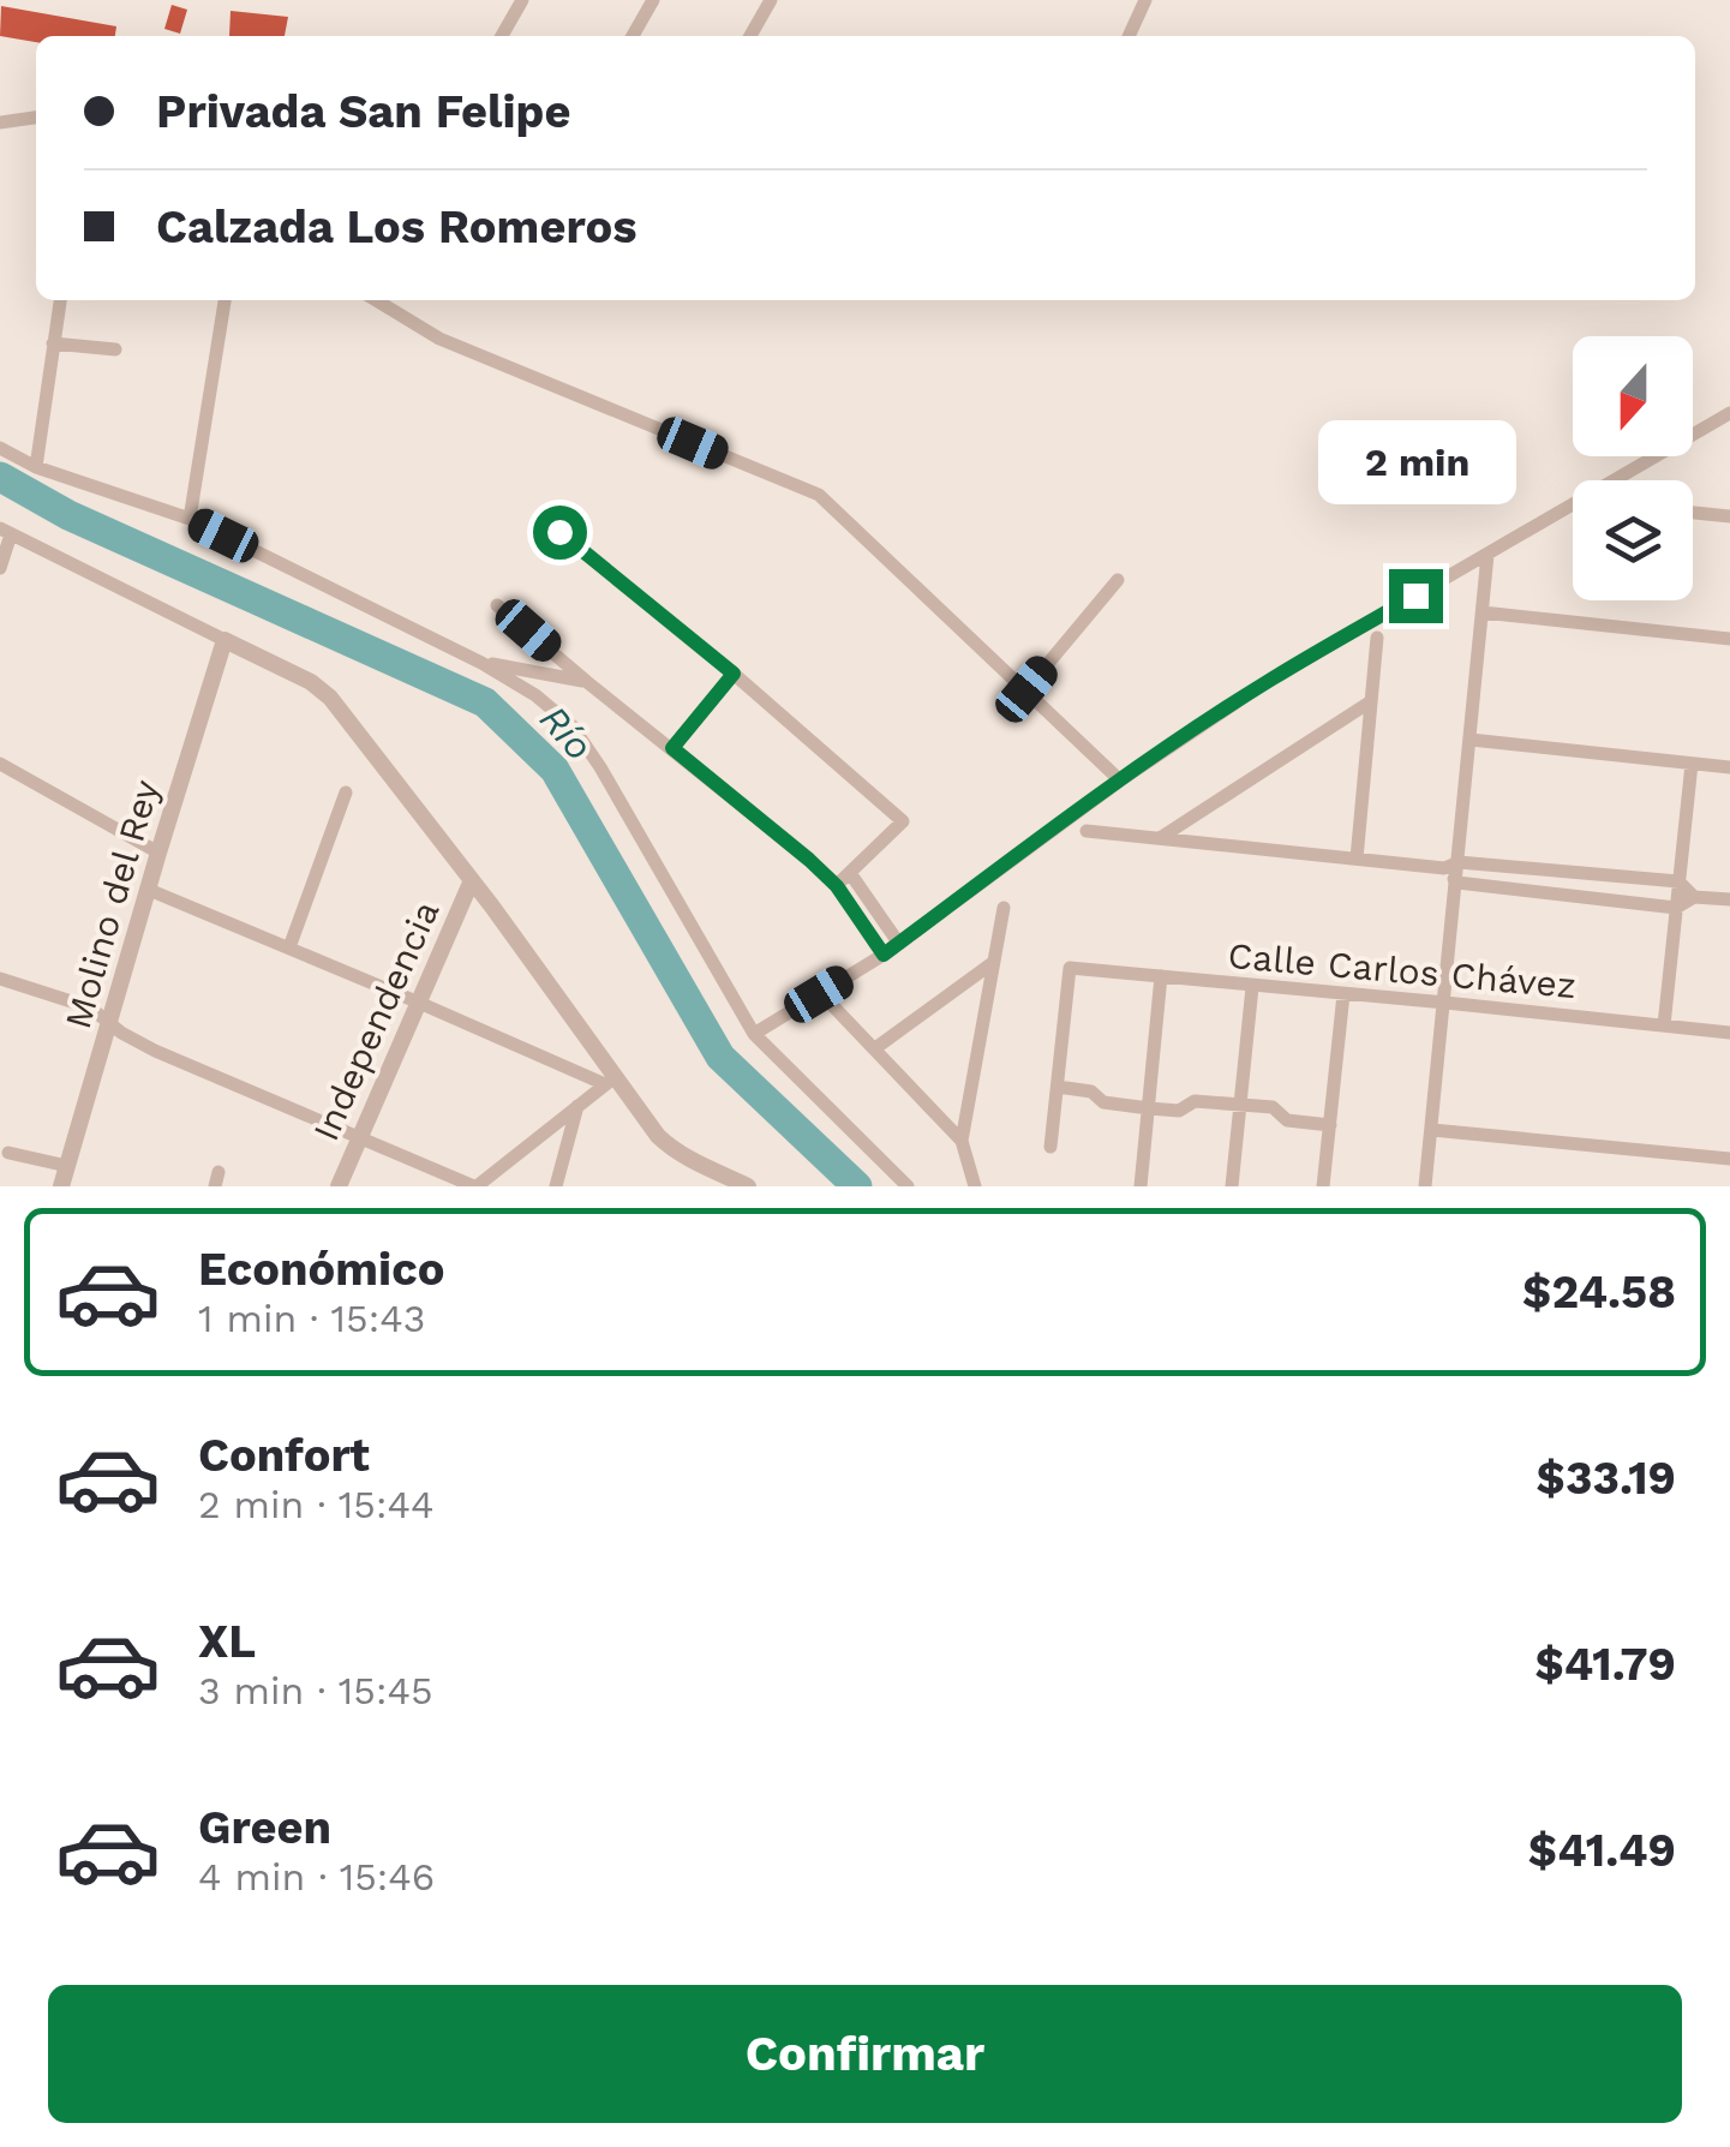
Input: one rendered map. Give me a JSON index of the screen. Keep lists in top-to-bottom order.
{
  "streets": {
    "street": ["Molino del Rey", "Calle Carlos Chávez", "Independencia"]
  },
  "water": ["Río"],
  "north": "bottom",
  "page": {
    "banner": ["Privada San Felipe", "Calzada Los Romeros"],
    "bubble": "2 min",
    "list": [
      {
        "name": "Económico",
        "note": "1 min · 15:43",
        "value": "$24.58"
      },
      {
        "name": "Confort",
        "note": "2 min · 15:44",
        "value": "$33.19"
      },
      {
        "name": "XL",
        "note": "3 min · 15:45",
        "value": "$41.79"
      },
      {
        "name": "Green",
        "note": "4 min · 15:46",
        "value": "$41.49"
      }
    ],
    "buttons": "Confirmar"
  }
}
